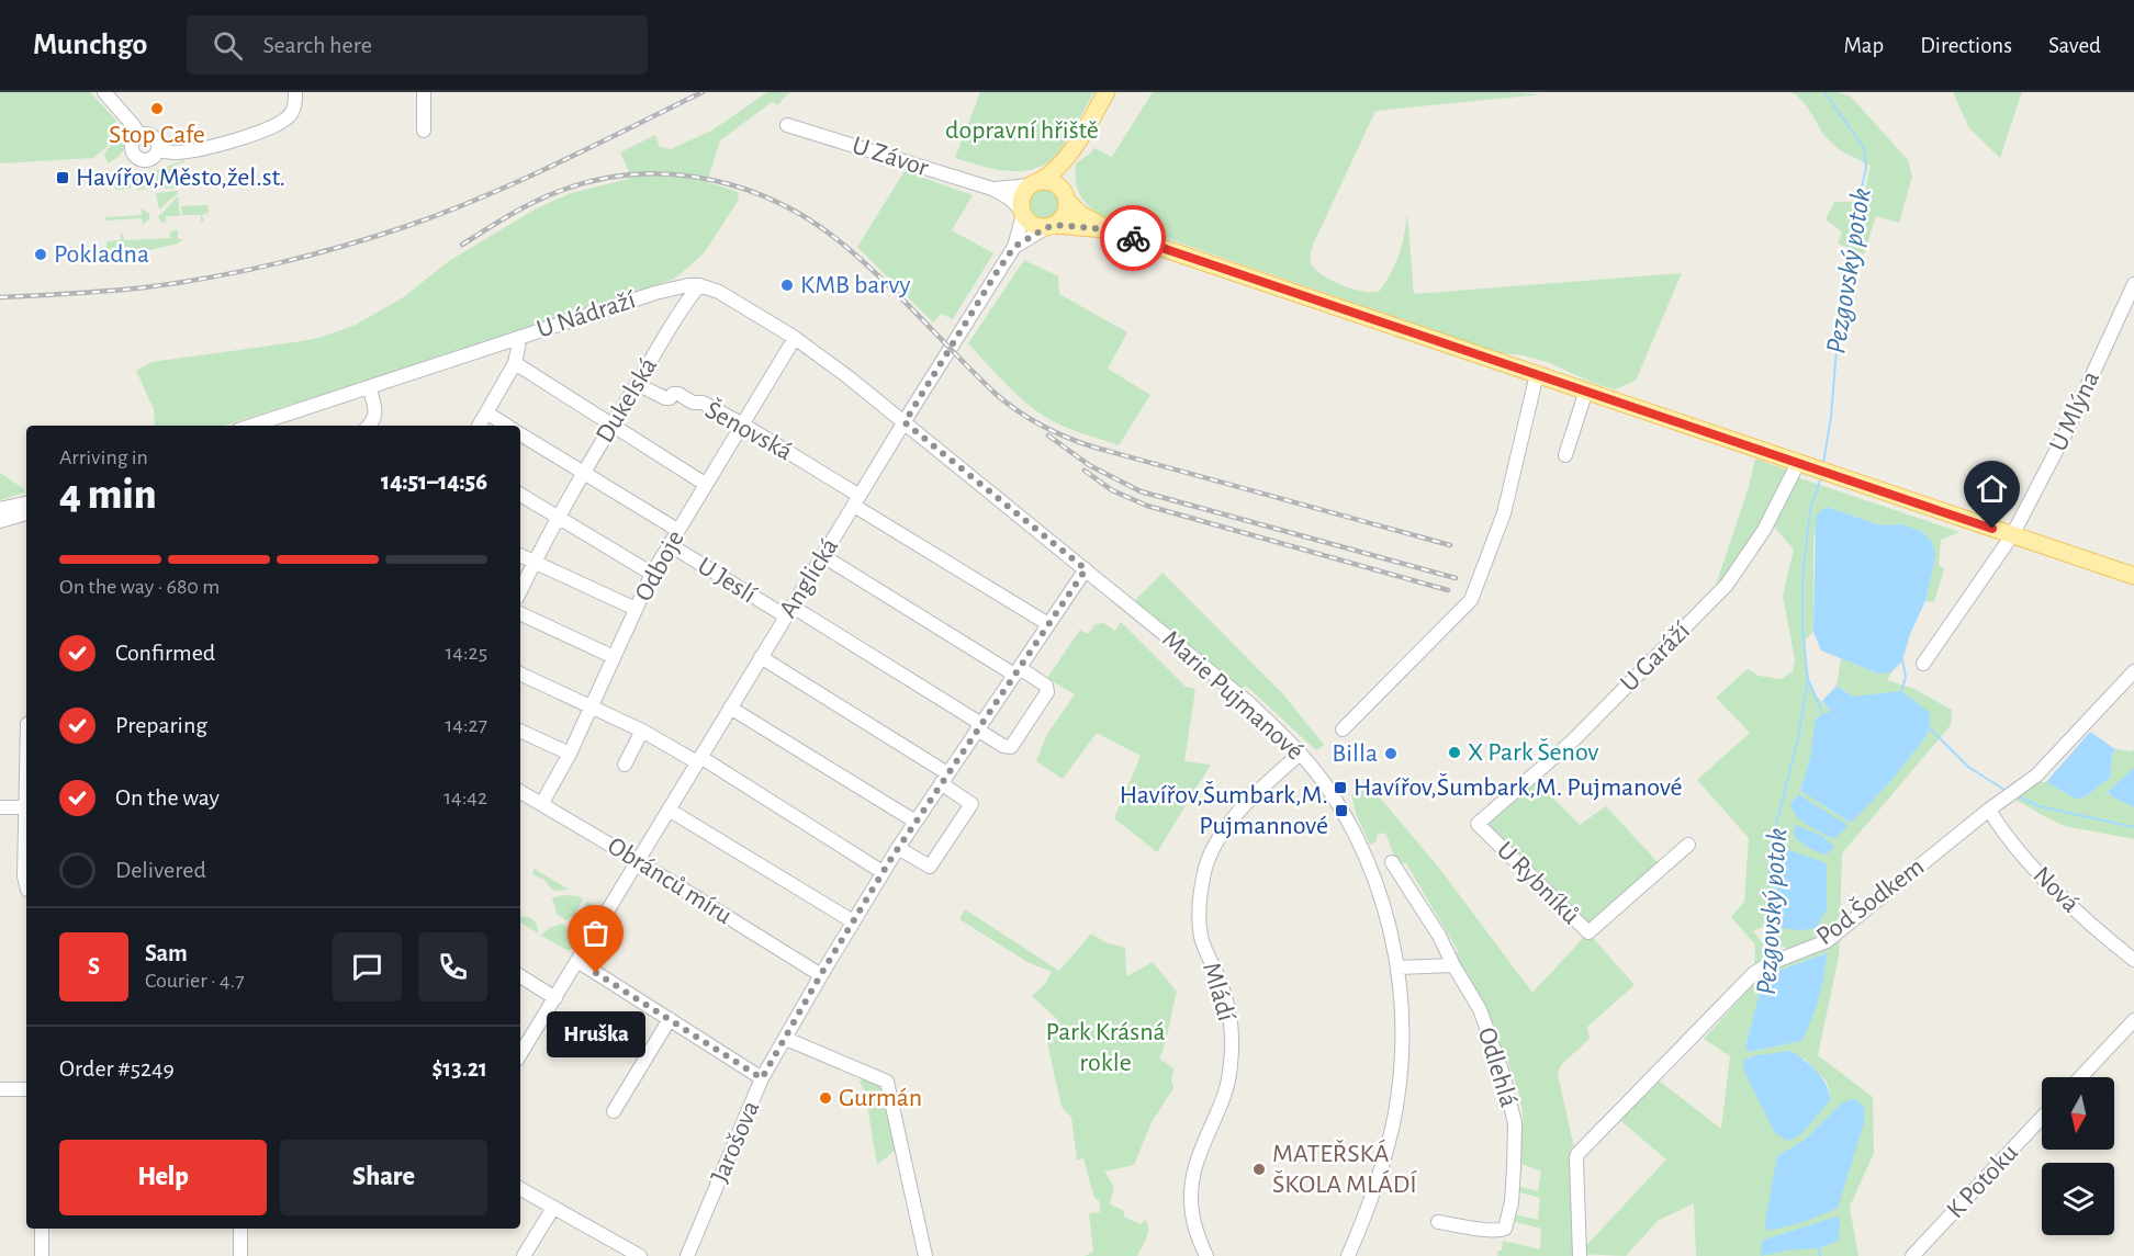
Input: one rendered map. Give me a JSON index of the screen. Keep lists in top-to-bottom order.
{
  "streets": {
    "street": [
      "U Závor",
      "U Nádraží",
      "Dukelská",
      "U Mlýna",
      "Šenovská",
      "Odboje",
      "Anglická",
      "U Jeslí",
      "U Garáží",
      "Marie Pujmanové",
      "Obránců míru",
      "U Rybníků",
      "Nová",
      "Pod Šodkem",
      "Mládí",
      "Odlehlá",
      "Jarošova",
      "K Potoku"
    ]
  },
  "crossings": [
    ["U Závor", "Anglická"],
    ["U Nádraží", "Dukelská"],
    ["Dukelská", "Šenovská"],
    ["Šenovská", "Odboje"],
    ["Šenovská", "Anglická"],
    ["Šenovská", "Jarošova"],
    ["Odboje", "U Jeslí"],
    ["Odboje", "Obránců míru"],
    ["Anglická", "U Jeslí"],
    ["Anglická", "Marie Pujmanové"],
    ["Anglická", "Obránců míru"],
    ["U Jeslí", "Jarošova"],
    ["U Garáží", "U Rybníků"],
    ["Marie Pujmanové", "Mládí"],
    ["Marie Pujmanové", "Jarošova"],
    ["Obránců míru", "Jarošova"],
    ["Nová", "Pod Šodkem"]
  ],
  "water": ["Pezgovský potok"],
  "parks": ["dopravní hřiště", "Park Krásná rokle"],
  "places": {
    "other": [
      "Stop Cafe",
      "Pokladna",
      "KMB barvy",
      "X Park Šenov",
      "Billa",
      "Hruška",
      "Gurmán",
      "MATEŘSKÁ ŠKOLA MLÁDÍ"
    ],
    "transit": ["Havířov,Město,žel.st.", "Havířov,Šumbark,M. Pujmanové", "Havířov,Šumbark,M. Pujmannové"]
  },
  "north": "bottom",
  "page": {
    "header": "Munchgo",
    "search": "Search here",
    "nav": ["Map", "Directions", "Saved"],
    "heading": ["4 min", "Arriving in", "14:51–14:56"],
    "panel": [
      "Sam",
      "Courier · 4.7",
      "Order #5249",
      "$13.21"
    ],
    "bar": "On the way · 680 m",
    "list": [
      ["Confirmed", "14:25"],
      ["Preparing", "14:27"],
      ["On the way", "14:42"],
      "Delivered"
    ],
    "round": "S",
    "bubble": "Hruška",
    "buttons": ["Help", "Share"]
  }
}
